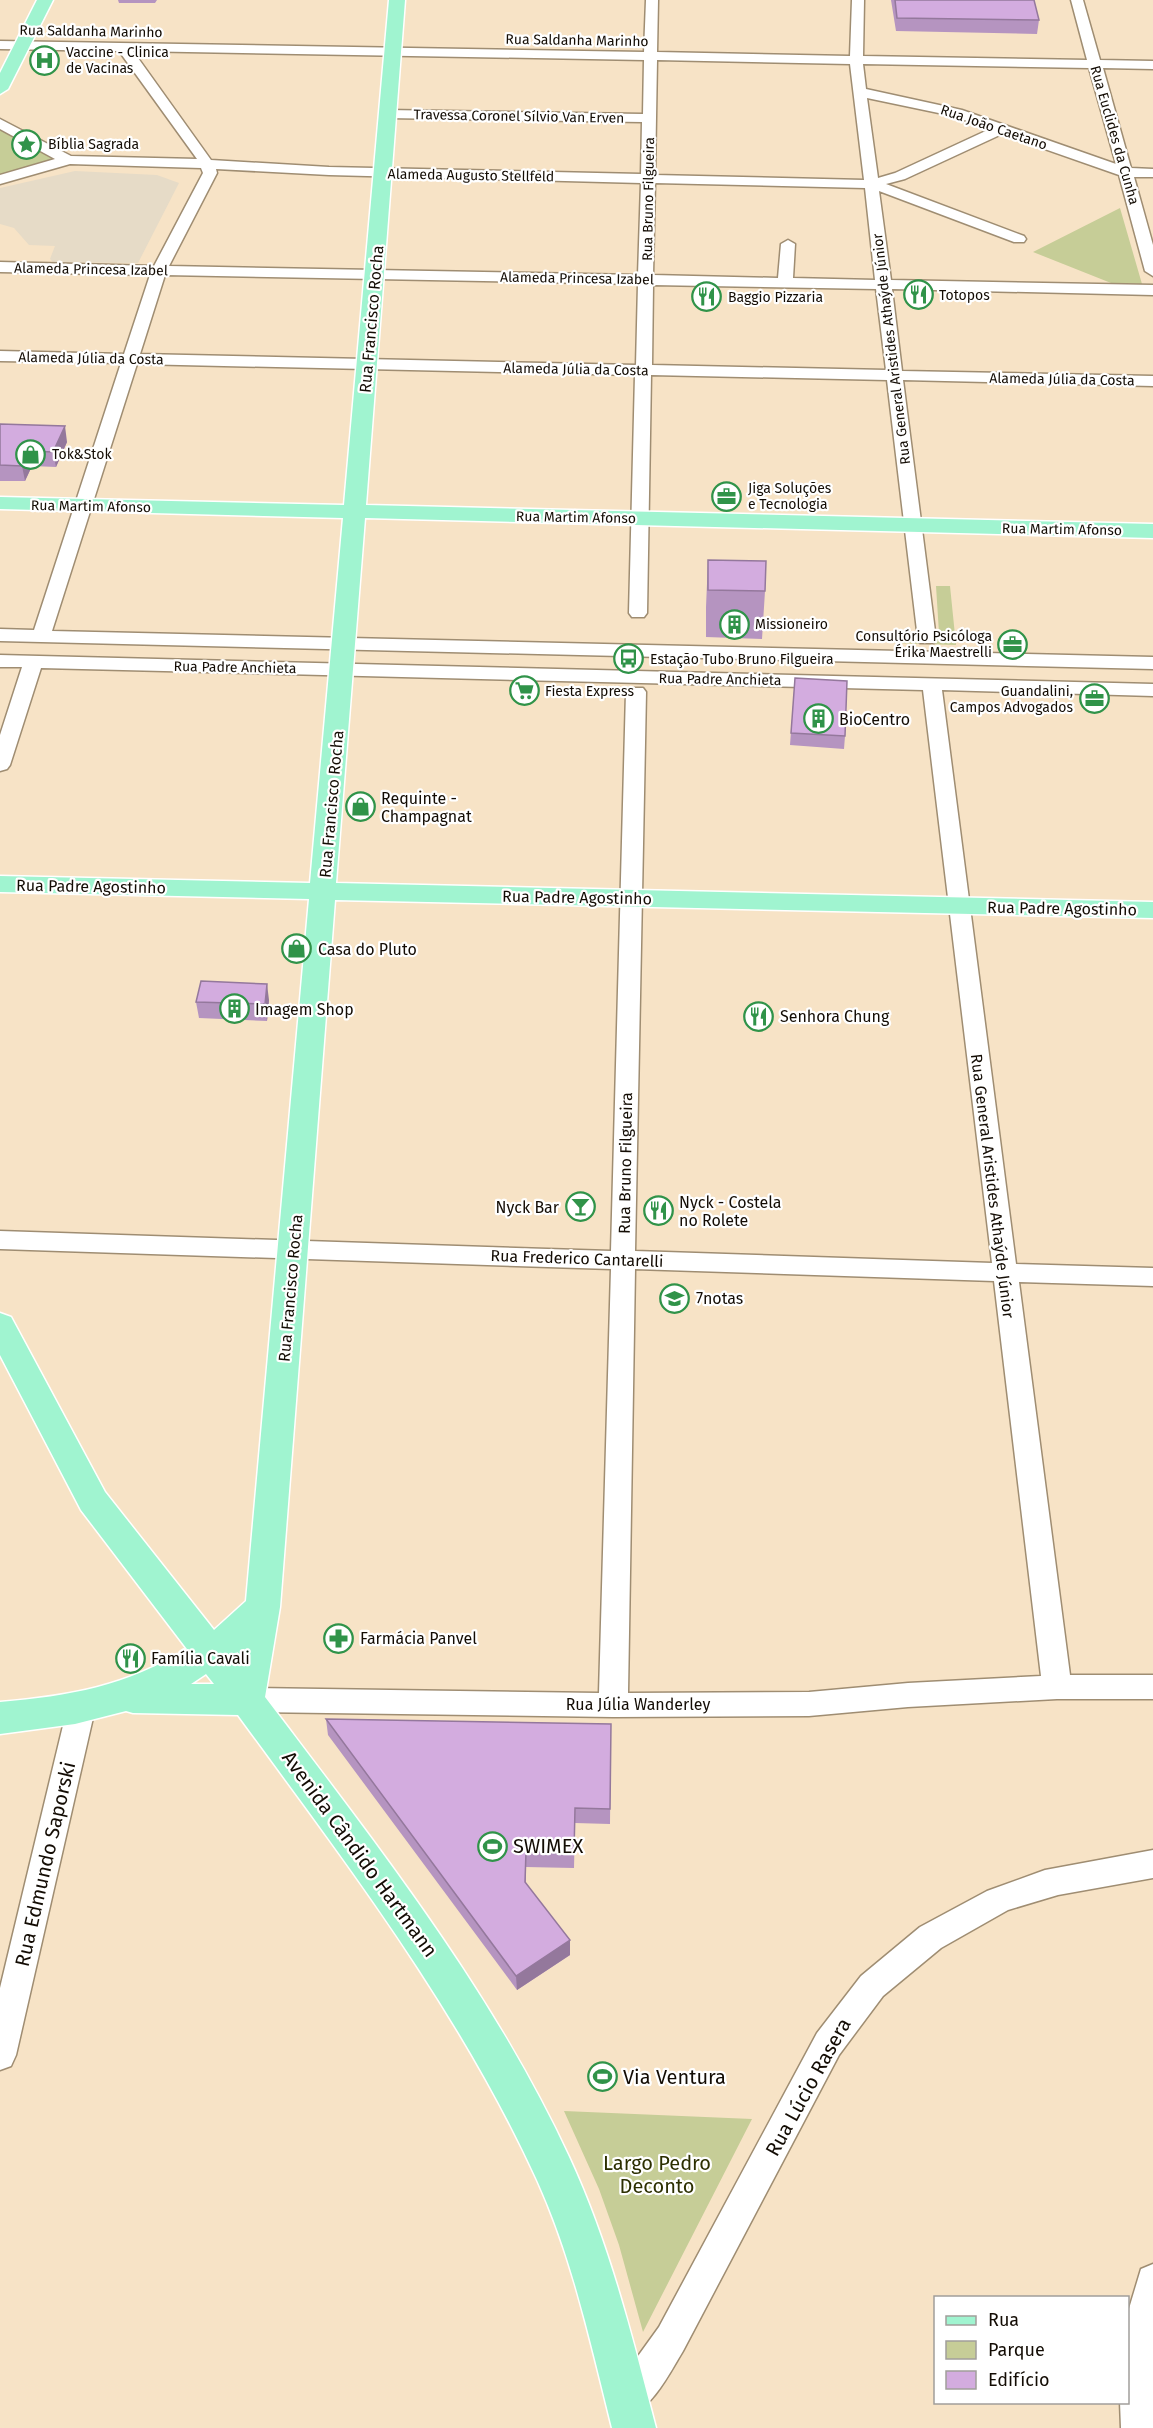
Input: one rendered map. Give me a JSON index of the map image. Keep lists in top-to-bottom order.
{
  "streets": {
    "main road": [
      "Rua Francisco Rocha",
      "Rua Martim Afonso",
      "Rua Padre Agostinho",
      "Rua Júlia Wanderley",
      "Avenida Cândido Hartmann"
    ],
    "street": [
      "Rua Saldanha Marinho",
      "Travessa Coronel Sílvio Van Erven",
      "Rua João Caetano",
      "Rua Euclides da Cunha",
      "Alameda Augusto Stellfeld",
      "Rua Bruno Filgueira",
      "Alameda Princesa Izabel",
      "Rua General Aristides Athaýde Júnior",
      "Alameda Júlia da Costa",
      "Rua Padre Anchieta",
      "Rua Frederico Cantarelli",
      "Rua Edmundo Saporski",
      "Rua Lúcio Rasera"
    ]
  },
  "crossings": [
    ["Rua Saldanha Marinho", "Rua Euclides da Cunha"],
    ["Rua Saldanha Marinho", "Rua Bruno Filgueira"],
    ["Rua Saldanha Marinho", "Rua Francisco Rocha"],
    ["Rua Saldanha Marinho", "Rua General Aristides Athaýde Júnior"],
    ["Travessa Coronel Sílvio Van Erven", "Rua Bruno Filgueira"],
    ["Travessa Coronel Sílvio Van Erven", "Rua Francisco Rocha"],
    ["Rua João Caetano", "Rua Euclides da Cunha"],
    ["Rua João Caetano", "Rua General Aristides Athaýde Júnior"],
    ["Alameda Augusto Stellfeld", "Rua Bruno Filgueira"],
    ["Alameda Augusto Stellfeld", "Rua Francisco Rocha"],
    ["Alameda Augusto Stellfeld", "Rua General Aristides Athaýde Júnior"],
    ["Rua Bruno Filgueira", "Alameda Princesa Izabel"],
    ["Rua Bruno Filgueira", "Alameda Júlia da Costa"],
    ["Rua Bruno Filgueira", "Rua Martim Afonso"],
    ["Rua Bruno Filgueira", "Rua Padre Agostinho"],
    ["Rua Bruno Filgueira", "Rua Frederico Cantarelli"],
    ["Rua Bruno Filgueira", "Rua Júlia Wanderley"],
    ["Alameda Princesa Izabel", "Rua Francisco Rocha"],
    ["Alameda Princesa Izabel", "Rua General Aristides Athaýde Júnior"],
    ["Rua Francisco Rocha", "Alameda Júlia da Costa"],
    ["Rua Francisco Rocha", "Rua Martim Afonso"],
    ["Rua Francisco Rocha", "Rua Padre Anchieta"],
    ["Rua Francisco Rocha", "Rua Padre Agostinho"],
    ["Rua Francisco Rocha", "Rua Frederico Cantarelli"],
    ["Rua Francisco Rocha", "Rua Júlia Wanderley"],
    ["Rua Francisco Rocha", "Avenida Cândido Hartmann"],
    ["Rua General Aristides Athaýde Júnior", "Alameda Júlia da Costa"],
    ["Rua General Aristides Athaýde Júnior", "Rua Martim Afonso"],
    ["Rua General Aristides Athaýde Júnior", "Rua Padre Anchieta"],
    ["Rua General Aristides Athaýde Júnior", "Rua Padre Agostinho"],
    ["Rua General Aristides Athaýde Júnior", "Rua Frederico Cantarelli"],
    ["Rua General Aristides Athaýde Júnior", "Rua Júlia Wanderley"],
    ["Rua Júlia Wanderley", "Avenida Cândido Hartmann"],
    ["Rua Júlia Wanderley", "Rua Edmundo Saporski"],
    ["Avenida Cândido Hartmann", "Rua Lúcio Rasera"]
  ],
  "parks": ["Largo Pedro Deconto"],
  "places": {
    "hospital": ["Vaccine - Clinica de Vacinas"],
    "place": ["Bíblia Sagrada"],
    "restaurant": [
      "Totopos",
      "Baggio Pizzaria",
      "Senhora Chung",
      "Nyck - Costela no Rolete",
      "Família Cavali"
    ],
    "shop": ["Tok&Stok", "Requinte - Champagnat", "Casa do Pluto"],
    "office": ["Jiga Soluções e Tecnologia", "Consultório Psicóloga Érika Maestrelli", "Guandalini, Campos Advogados"],
    "building": ["Missioneiro", "BioCentro", "Imagem Shop"],
    "bus stop": ["Estação Tubo Bruno Filgueira"],
    "supermarket": ["Fiesta Express"],
    "bar": ["Nyck Bar"],
    "school or university": ["7notas"],
    "pharmacy": ["Farmácia Panvel"],
    "sports": ["SWIMEX", "Via Ventura"]
  },
  "legend": ["Rua", "Parque", "Edifício"]
}
